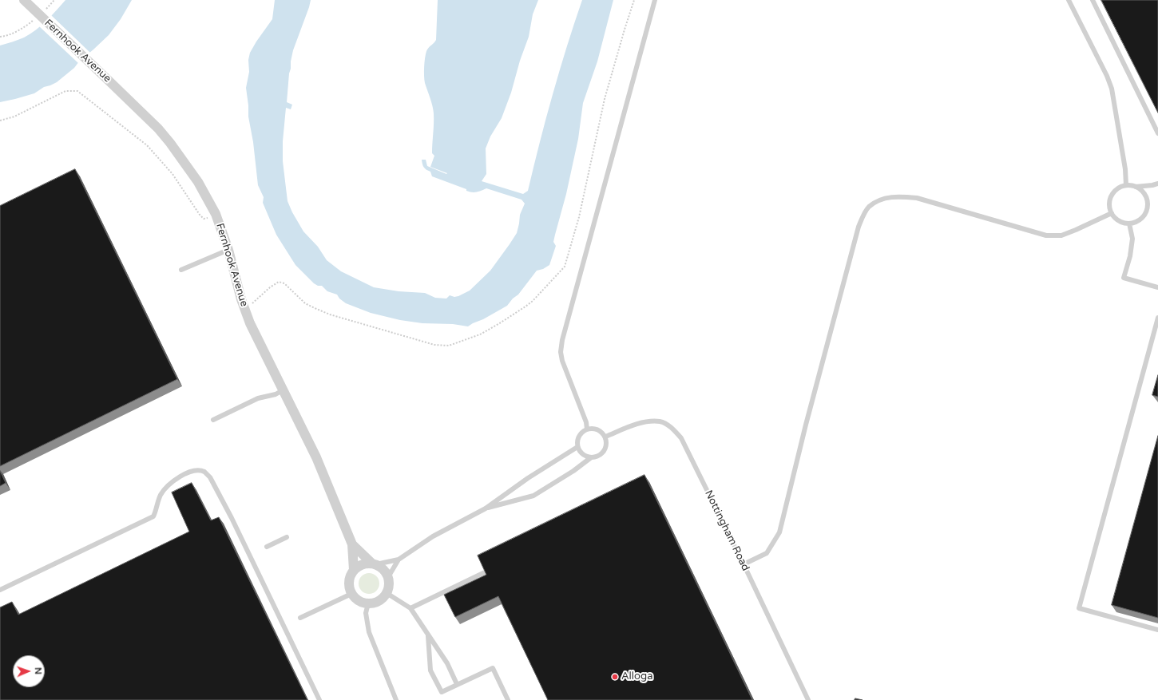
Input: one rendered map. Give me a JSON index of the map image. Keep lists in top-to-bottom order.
{
  "streets": {
    "street": ["Fernhook Avenue"],
    "lane": ["Nottingham Road"]
  },
  "places": ["Alloga"],
  "north": "right"
}
